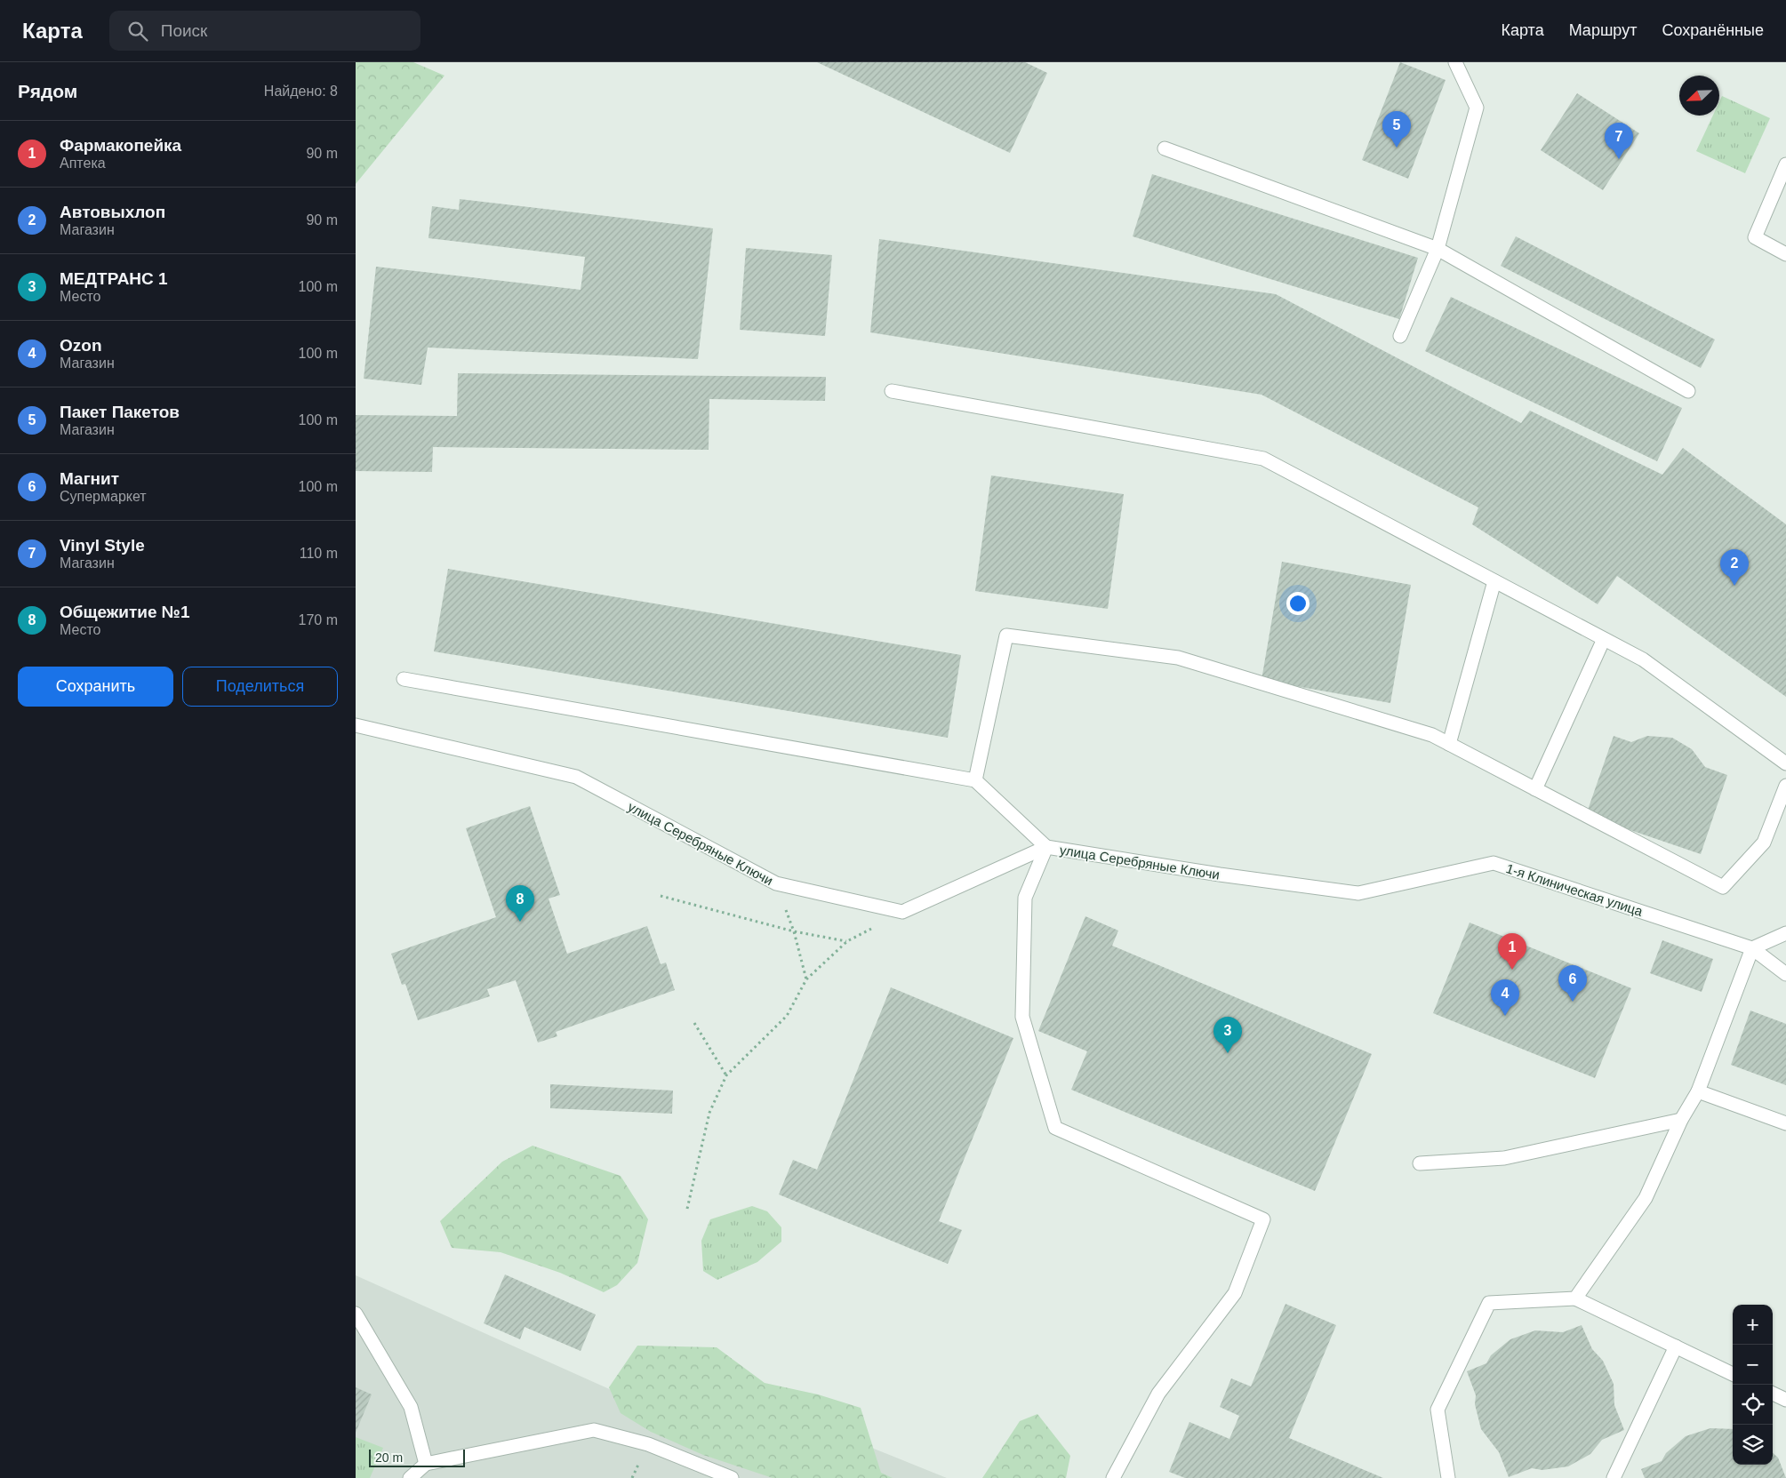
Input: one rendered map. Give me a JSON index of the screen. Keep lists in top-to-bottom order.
{
  "streets": {
    "street": ["улица Серебряные Ключи", "1-я Клиническая улица"]
  },
  "crossings": [
    ["улица Серебряные Ключи", "1-я Клиническая улица"]
  ],
  "scale_bar": "20 m",
  "north": "bottom left",
  "page": {
    "header": "Карта",
    "search": "Поиск",
    "nav": ["Карта", "Маршрут", "Сохранённые"],
    "heading": ["Рядом", "Найдено: 8"],
    "pins": [
      "5",
      "7",
      "2",
      "8",
      "1",
      "6",
      "4",
      "3"
    ],
    "list": [
      {
        "mark": "1",
        "name": "Фармакопейка",
        "note": "Аптека",
        "value": "90 m"
      },
      {
        "mark": "2",
        "name": "Автовыхлоп",
        "note": "Магазин",
        "value": "90 m"
      },
      {
        "mark": "3",
        "name": "МЕДТРАНС 1",
        "note": "Место",
        "value": "100 m"
      },
      {
        "mark": "4",
        "name": "Ozon",
        "note": "Магазин",
        "value": "100 m"
      },
      {
        "mark": "5",
        "name": "Пакет Пакетов",
        "note": "Магазин",
        "value": "100 m"
      },
      {
        "mark": "6",
        "name": "Магнит",
        "note": "Супермаркет",
        "value": "100 m"
      },
      {
        "mark": "7",
        "name": "Vinyl Style",
        "note": "Магазин",
        "value": "110 m"
      },
      {
        "mark": "8",
        "name": "Общежитие №1",
        "note": "Место",
        "value": "170 m"
      }
    ],
    "buttons": ["Сохранить", "Поделиться"],
    "map_buttons": ["+", "−"],
    "scale": "20 m"
  }
}
